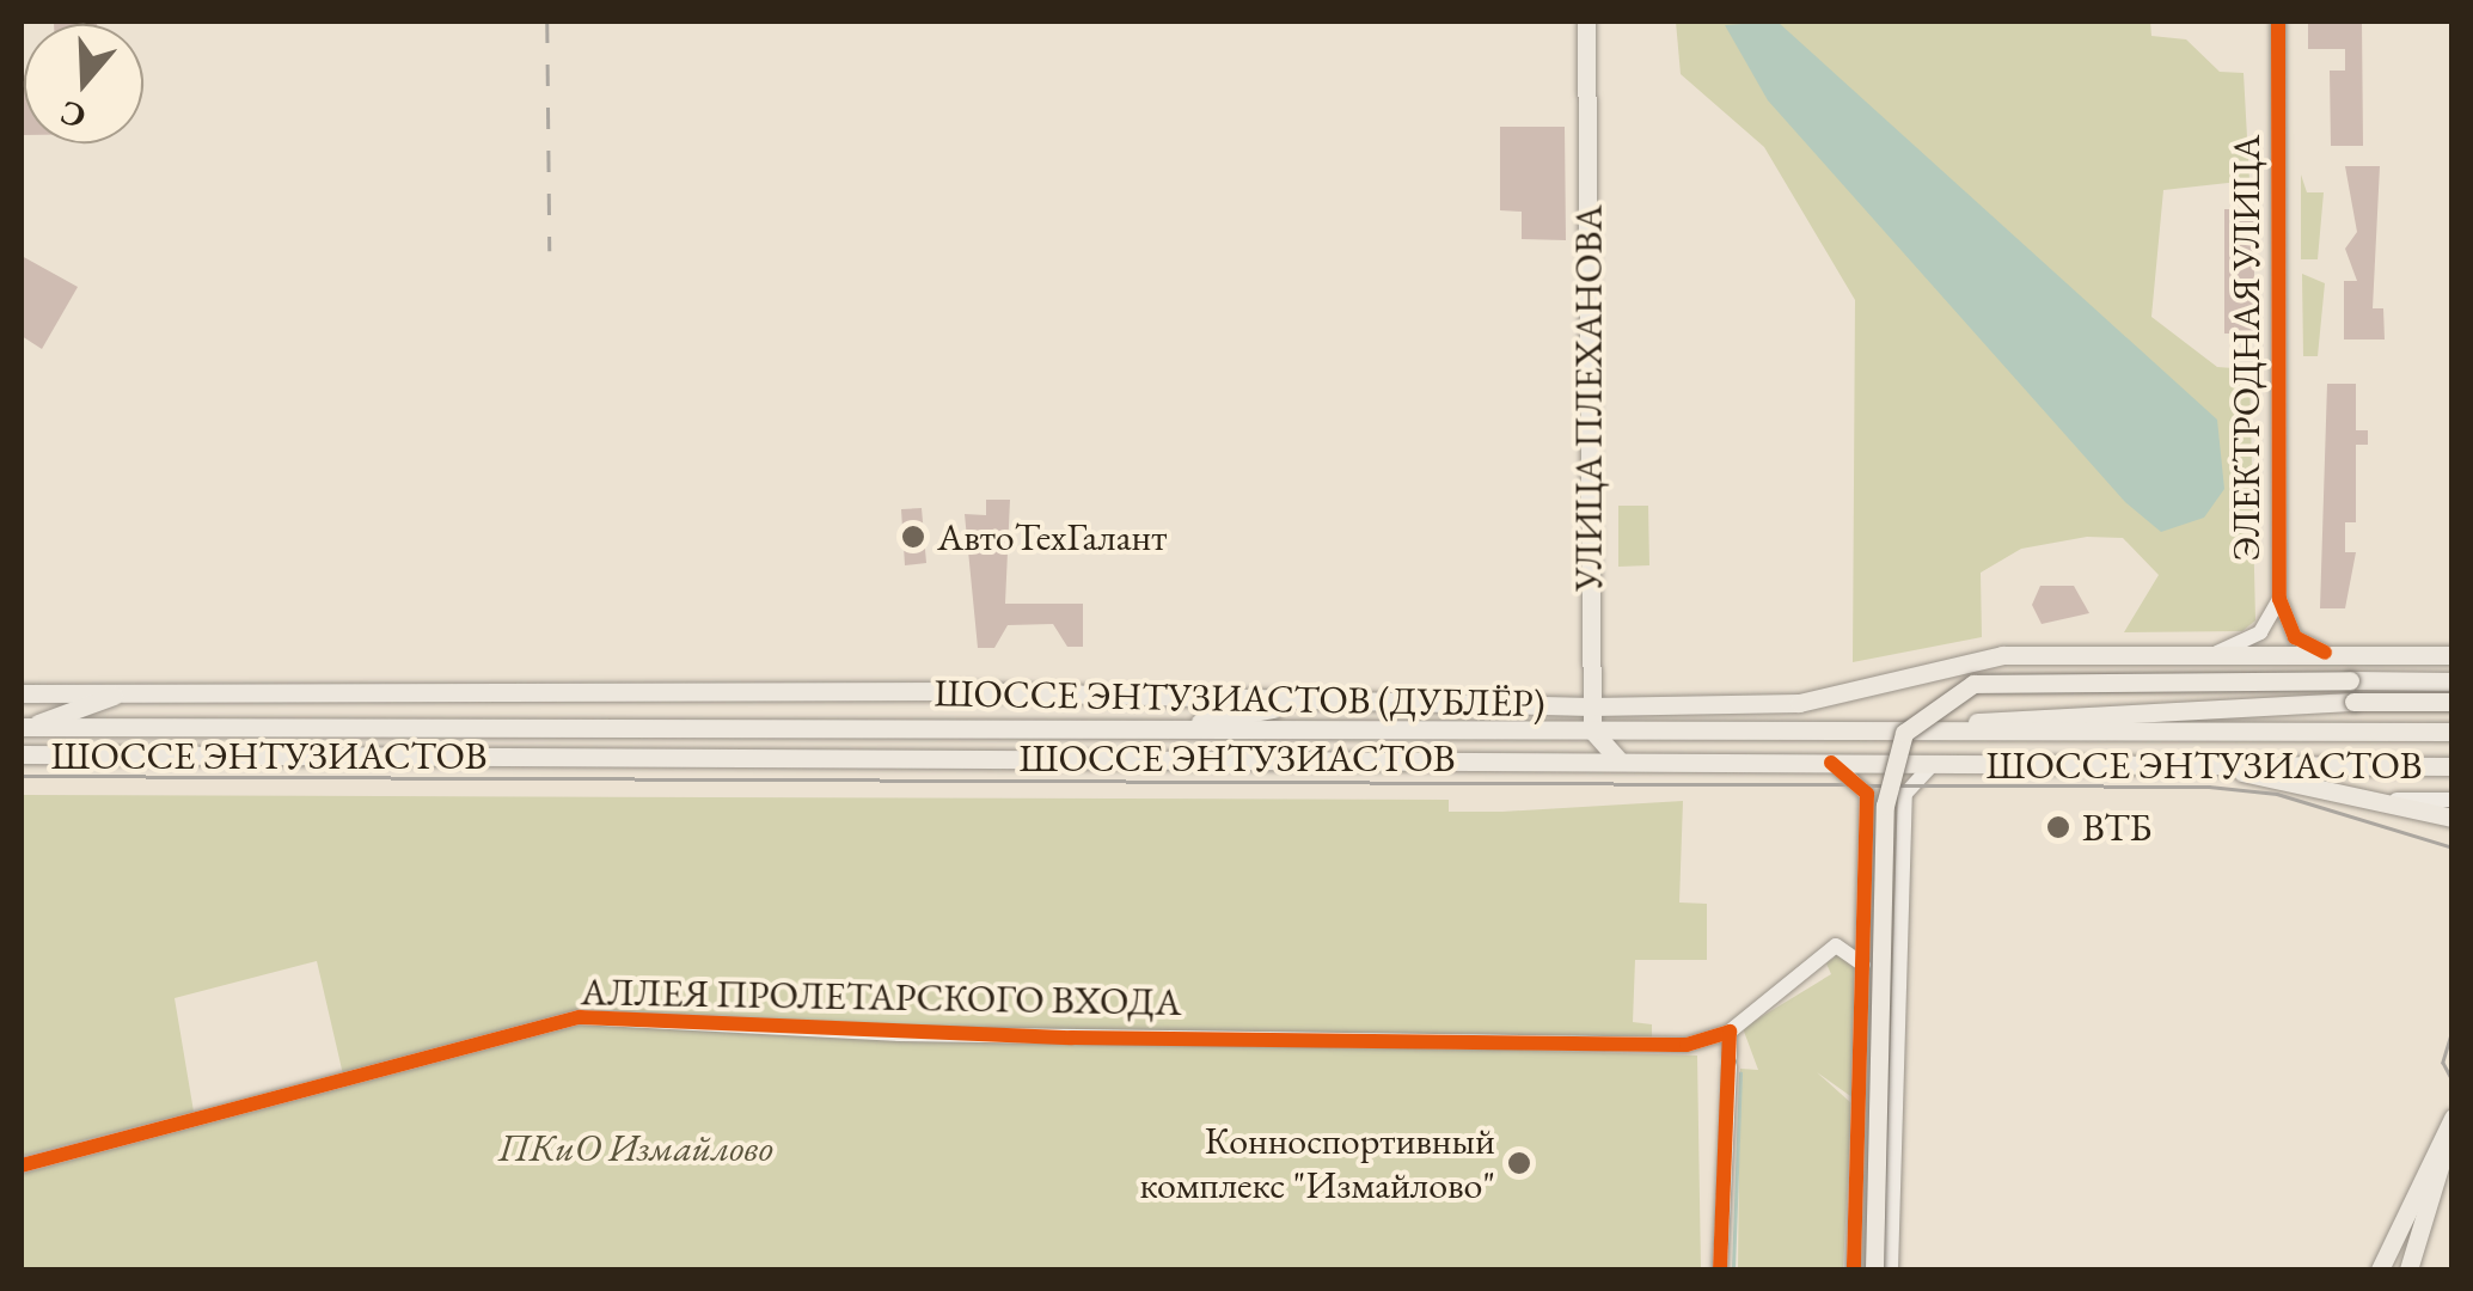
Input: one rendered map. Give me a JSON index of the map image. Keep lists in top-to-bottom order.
{
  "streets": {
    "main road": ["УЛИЦА ПЛЕХАНОВА", "ШОССЕ ЭНТУЗИАСТОВ (ДУБЛЁР)", "ШОССЕ ЭНТУЗИАСТОВ"],
    "street": ["ЭЛЕКТРОДНАЯ УЛИЦА", "АЛЛЕЯ ПРОЛЕТАРСКОГО ВХОДА"]
  },
  "crossings": [
    ["ЭЛЕКТРОДНАЯ УЛИЦА", "ШОССЕ ЭНТУЗИАСТОВ (ДУБЛЁР)"],
    ["УЛИЦА ПЛЕХАНОВА", "ШОССЕ ЭНТУЗИАСТОВ (ДУБЛЁР)"],
    ["УЛИЦА ПЛЕХАНОВА", "ШОССЕ ЭНТУЗИАСТОВ"]
  ],
  "parks": ["ПКиО Измайлово"],
  "places": ["АвтоТехГалант", "ВТБ", "Конноспортивный комплекс \"Измайлово\""],
  "north": "bottom"
}
